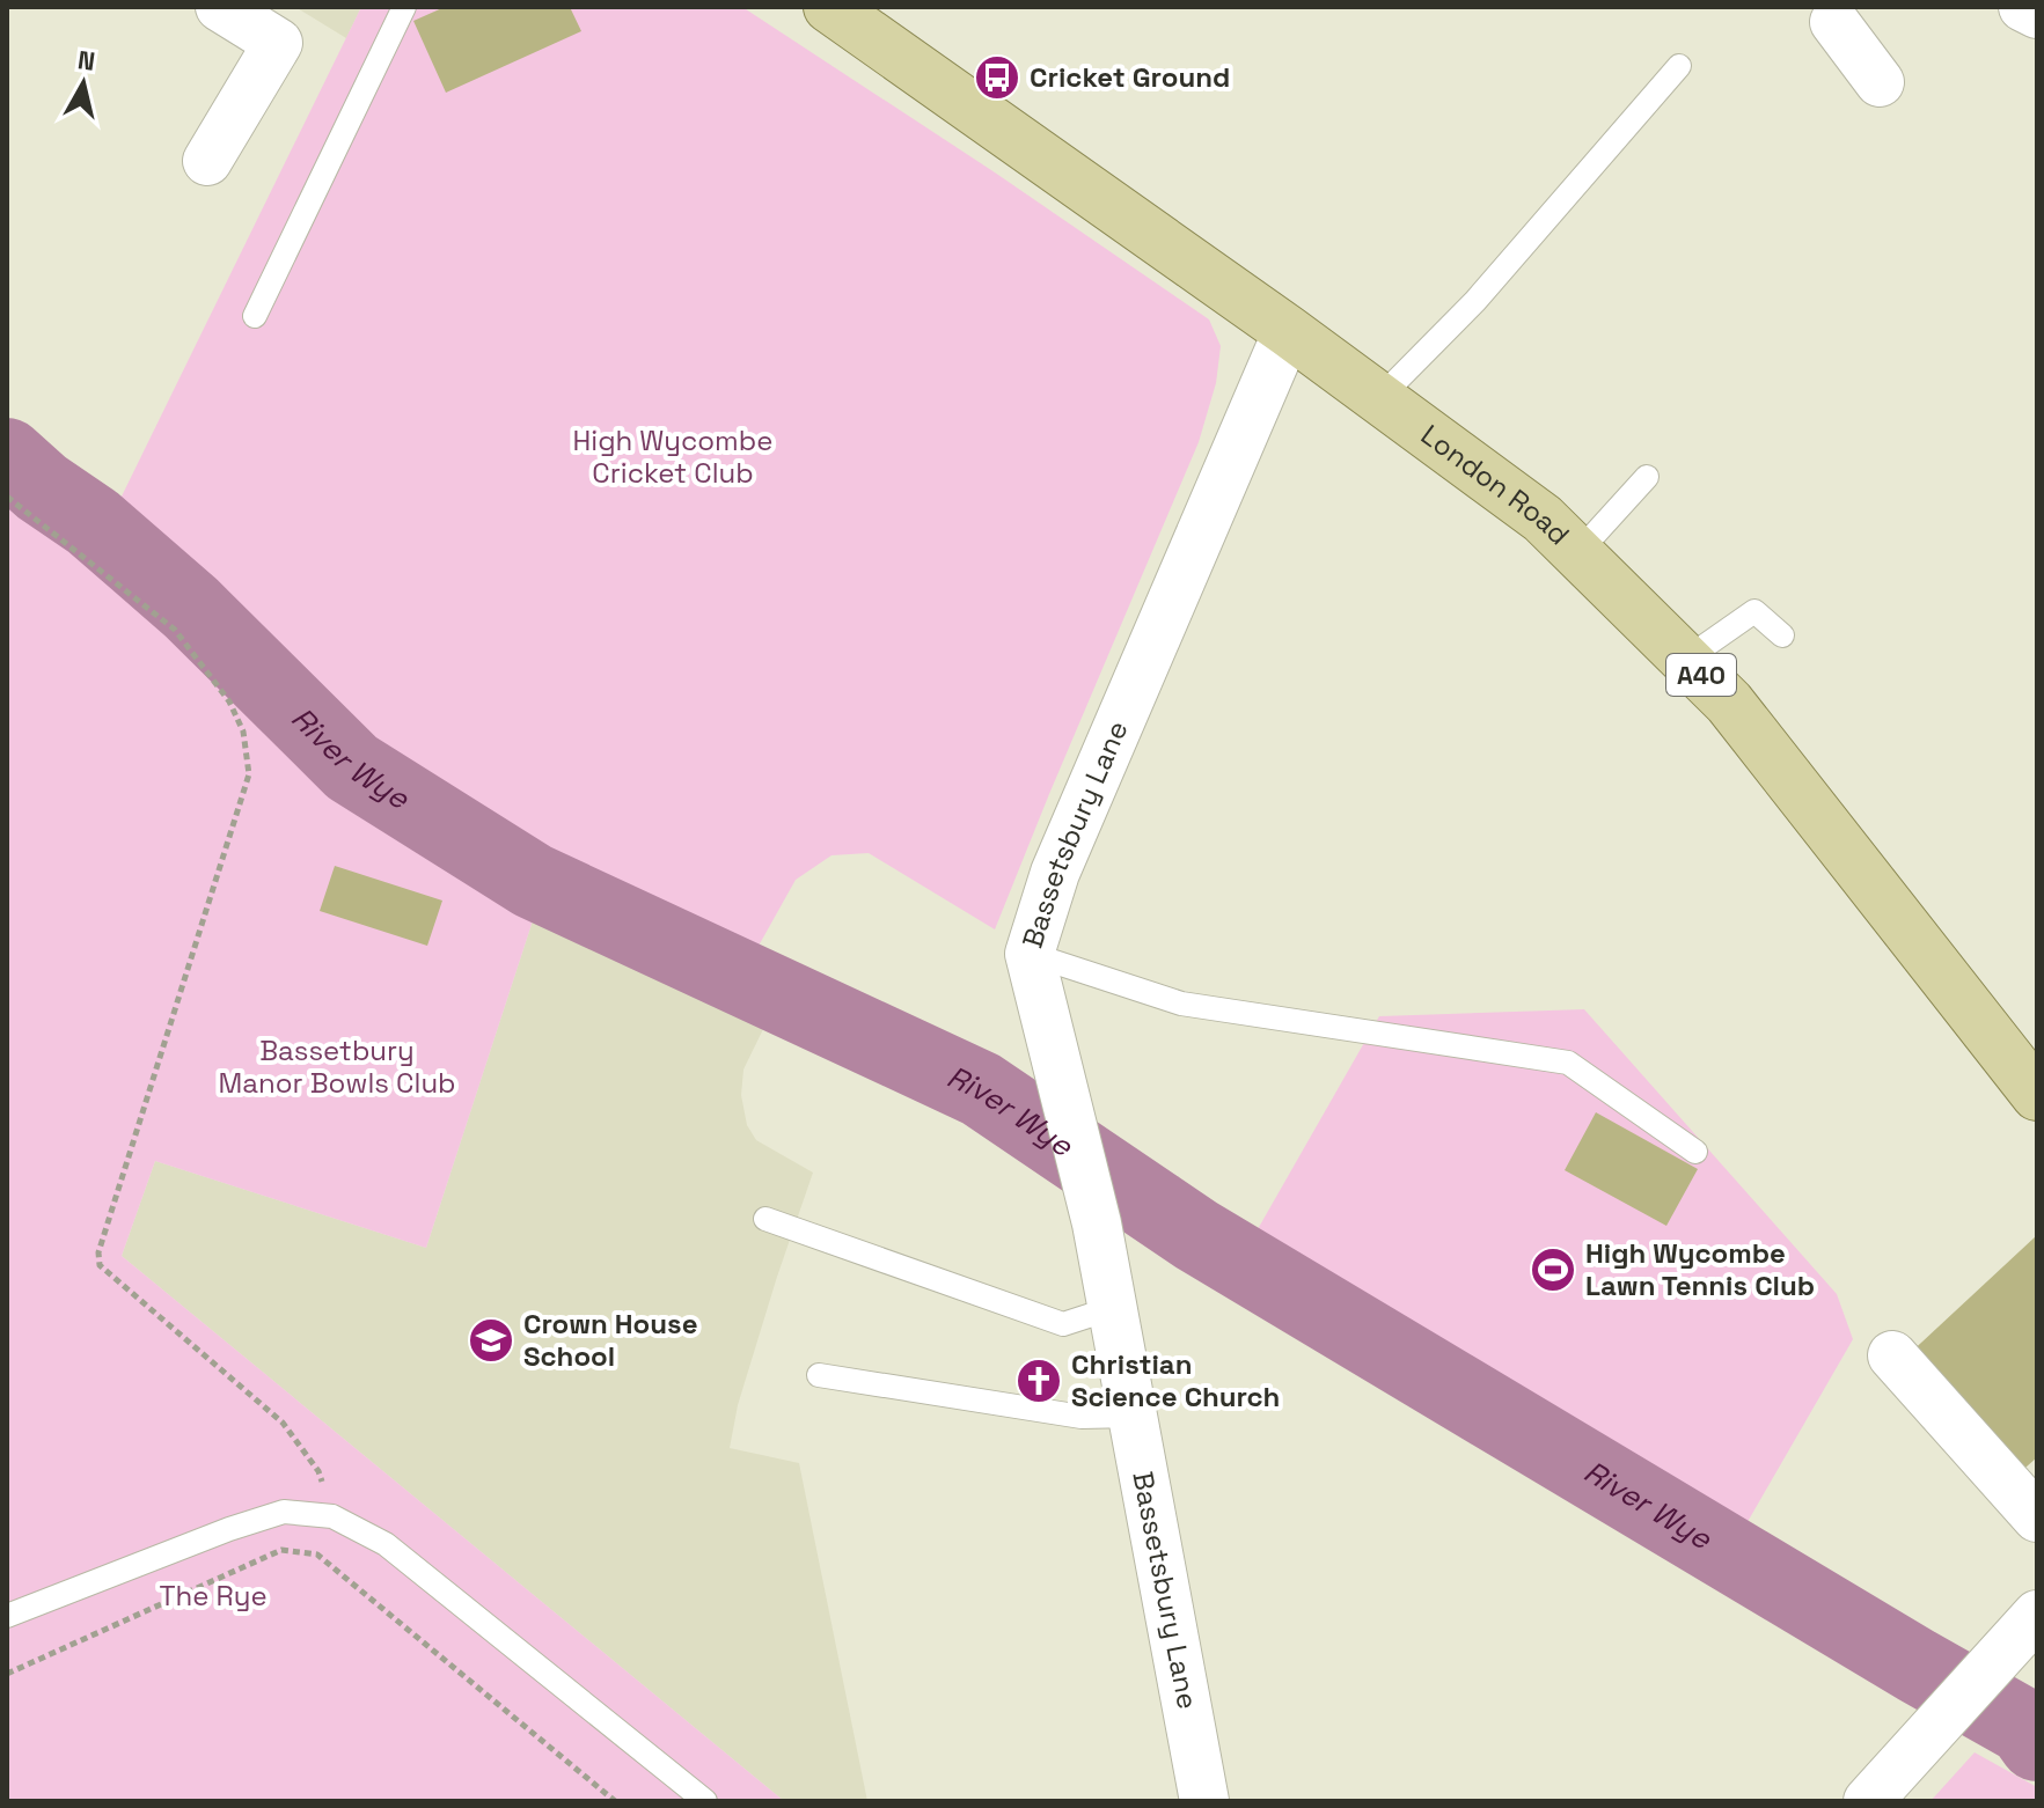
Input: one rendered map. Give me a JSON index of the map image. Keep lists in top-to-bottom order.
{
  "streets": {
    "main road": ["London Road", "A40"],
    "street": ["Bassetsbury Lane"]
  },
  "crossings": [
    ["London Road", "Bassetsbury Lane"]
  ],
  "water": ["River Wye"],
  "parks": ["High Wycombe Cricket Club", "Bassetbury Manor Bowls Club", "The Rye"],
  "places": {
    "bus stop": ["Cricket Ground"],
    "sports": ["High Wycombe Lawn Tennis Club"],
    "school or university": ["Crown House School"],
    "church": ["Christian Science Church"]
  },
  "north": "top"
}
